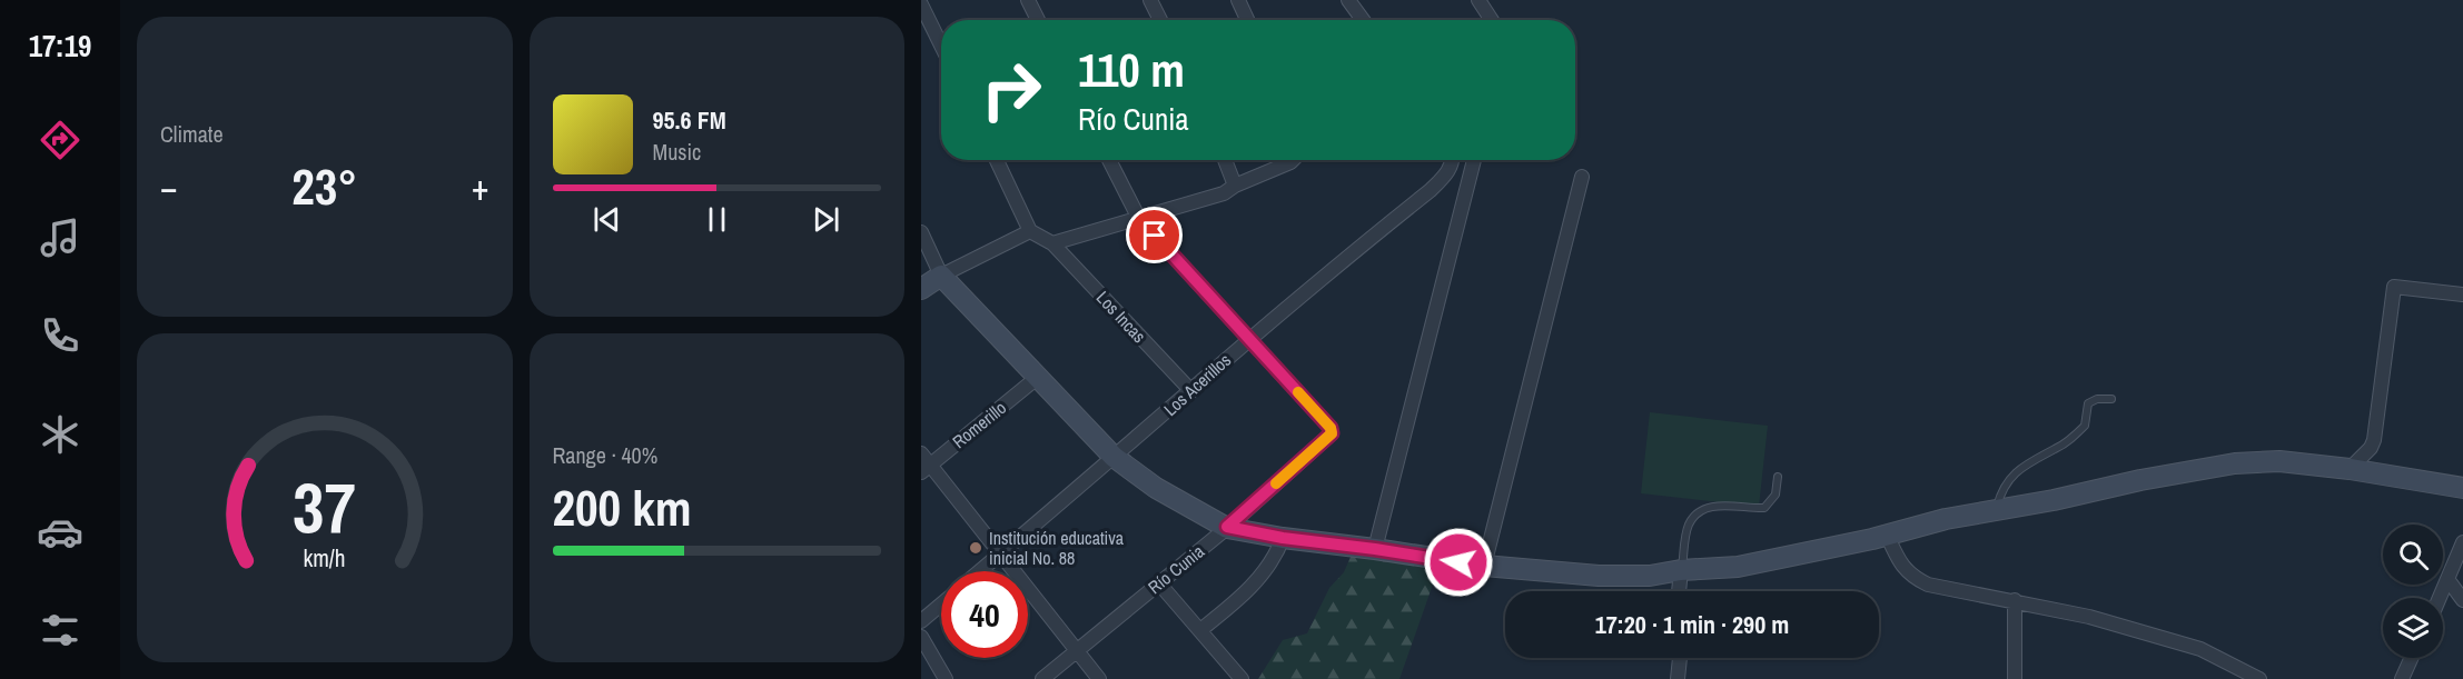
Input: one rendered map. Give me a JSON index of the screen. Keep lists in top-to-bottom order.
{
  "streets": {
    "street": [
      "Los Incas",
      "Los Acerillos",
      "Romerillo",
      "Río Cunia"
    ]
  },
  "crossings": [
    ["Los Incas", "Los Acerillos"],
    ["Los Acerillos", "Río Cunia"]
  ],
  "places": ["Institución educativa inicial No. 88"],
  "page": {
    "tabs": "17:19",
    "tile": [
      "Climate",
      ["Range · 40%", "200 km"]
    ],
    "turn": ["110 m", "Río Cunia"],
    "song": ["95.6 FM", "Music"],
    "heat": ["−", "23°", "+"],
    "limit": "40",
    "trip": "17:20 · 1 min · 290 m",
    "gauge": ["37", "km/h"]
  }
}
